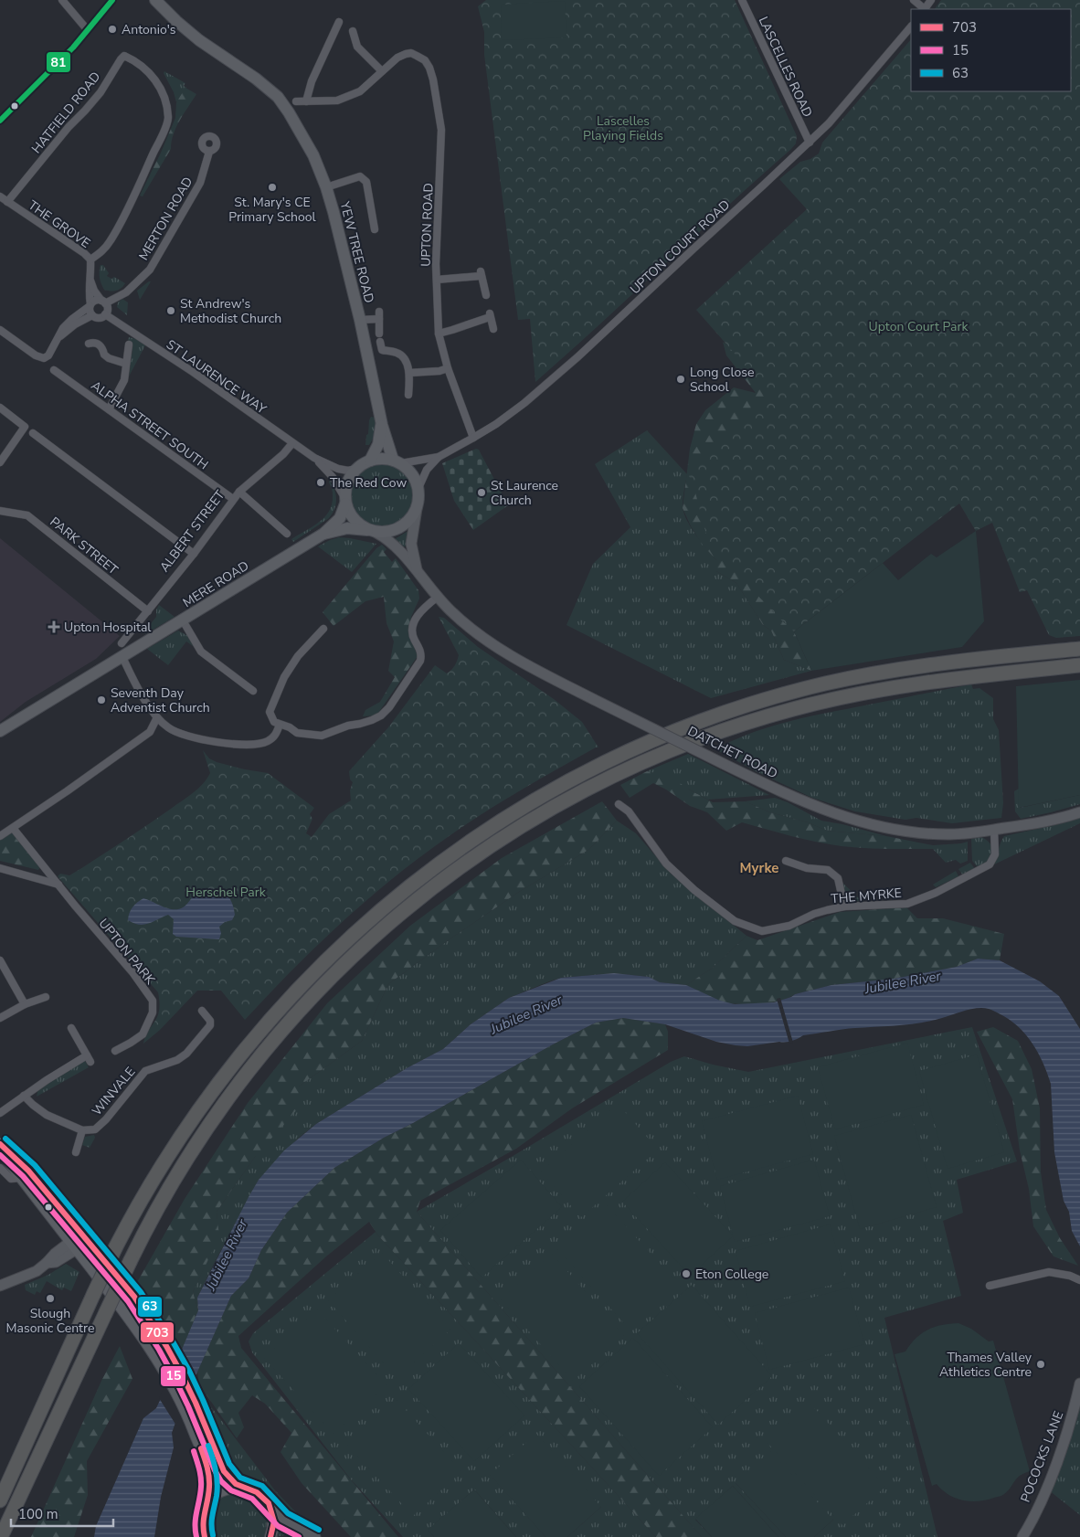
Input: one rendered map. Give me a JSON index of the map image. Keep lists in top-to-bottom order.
{
  "streets": {
    "main road": [
      "YEW TREE ROAD",
      "MERE ROAD",
      "DATCHET ROAD",
      "POCOCKS LANE"
    ],
    "street": [
      "LASCELLES ROAD",
      "HATFIELD ROAD",
      "MERTON ROAD",
      "THE GROVE",
      "UPTON ROAD",
      "UPTON COURT ROAD",
      "ST LAURENCE WAY",
      "ALPHA STREET SOUTH",
      "ALBERT STREET",
      "PARK STREET",
      "THE MYRKE",
      "UPTON PARK",
      "WINVALE"
    ]
  },
  "crossings": [
    ["LASCELLES ROAD", "UPTON COURT ROAD"],
    ["HATFIELD ROAD", "THE GROVE"],
    ["MERTON ROAD", "THE GROVE"],
    ["MERTON ROAD", "ST LAURENCE WAY"],
    ["THE GROVE", "ST LAURENCE WAY"],
    ["UPTON ROAD", "UPTON COURT ROAD"],
    ["UPTON COURT ROAD", "YEW TREE ROAD"],
    ["UPTON COURT ROAD", "ST LAURENCE WAY"],
    ["UPTON COURT ROAD", "DATCHET ROAD"],
    ["YEW TREE ROAD", "ST LAURENCE WAY"],
    ["YEW TREE ROAD", "DATCHET ROAD"],
    ["ST LAURENCE WAY", "ALBERT STREET"],
    ["ST LAURENCE WAY", "DATCHET ROAD"],
    ["ALPHA STREET SOUTH", "ALBERT STREET"],
    ["ALBERT STREET", "PARK STREET"],
    ["DATCHET ROAD", "THE MYRKE"]
  ],
  "districts": ["Myrke"],
  "water": ["Jubilee River"],
  "parks": ["Lascelles Playing Fields", "Upton Court Park", "Herschel Park"],
  "places": {
    "other": [
      "Antonio's",
      "St. Mary's CE Primary School",
      "St Andrew's Methodist Church",
      "Long Close School",
      "The Red Cow",
      "St Laurence Church",
      "Seventh Day Adventist Church",
      "Eton College",
      "Slough Masonic Centre",
      "Thames Valley Athletics Centre"
    ],
    "health": ["Upton Hospital"]
  },
  "lines": [
    "transit line 81",
    "transit line 63",
    "transit line 703",
    "transit line 15"
  ],
  "legend": ["703", "15", "63"],
  "scale_bar": "100 m"
}
